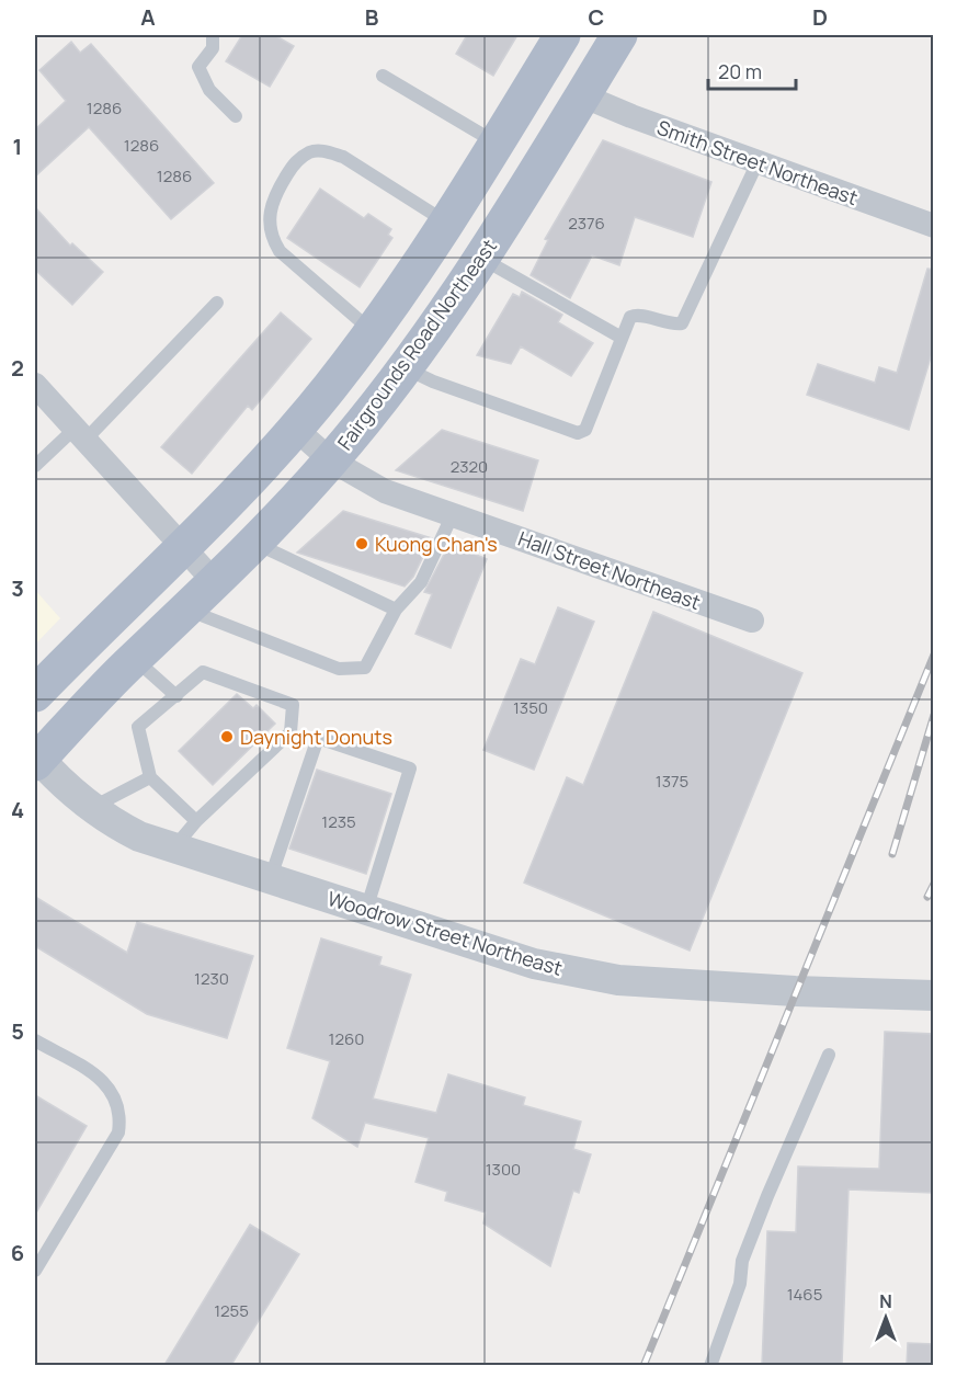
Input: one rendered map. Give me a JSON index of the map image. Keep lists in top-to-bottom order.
{
  "streets": {
    "main road": ["Fairgrounds Road Northeast"],
    "street": ["Smith Street Northeast", "Hall Street Northeast", "Woodrow Street Northeast"]
  },
  "crossings": [
    ["Smith Street Northeast", "Fairgrounds Road Northeast"],
    ["Fairgrounds Road Northeast", "Hall Street Northeast"],
    ["Fairgrounds Road Northeast", "Woodrow Street Northeast"]
  ],
  "places": ["Kuong Chan's", "Daynight Donuts"],
  "house_numbers": [
    "1286",
    "1286",
    "1286",
    "2376",
    "2320",
    "1350",
    "1375",
    "1235",
    "1230",
    "1260",
    "1300",
    "1465",
    "1255"
  ],
  "scale_bar": "20 m",
  "north": "top",
  "grid": {
    "columns": [
      "A",
      "B",
      "C",
      "D"
    ],
    "rows": [
      "1",
      "2",
      "3",
      "4",
      "5",
      "6"
    ]
  }
}
